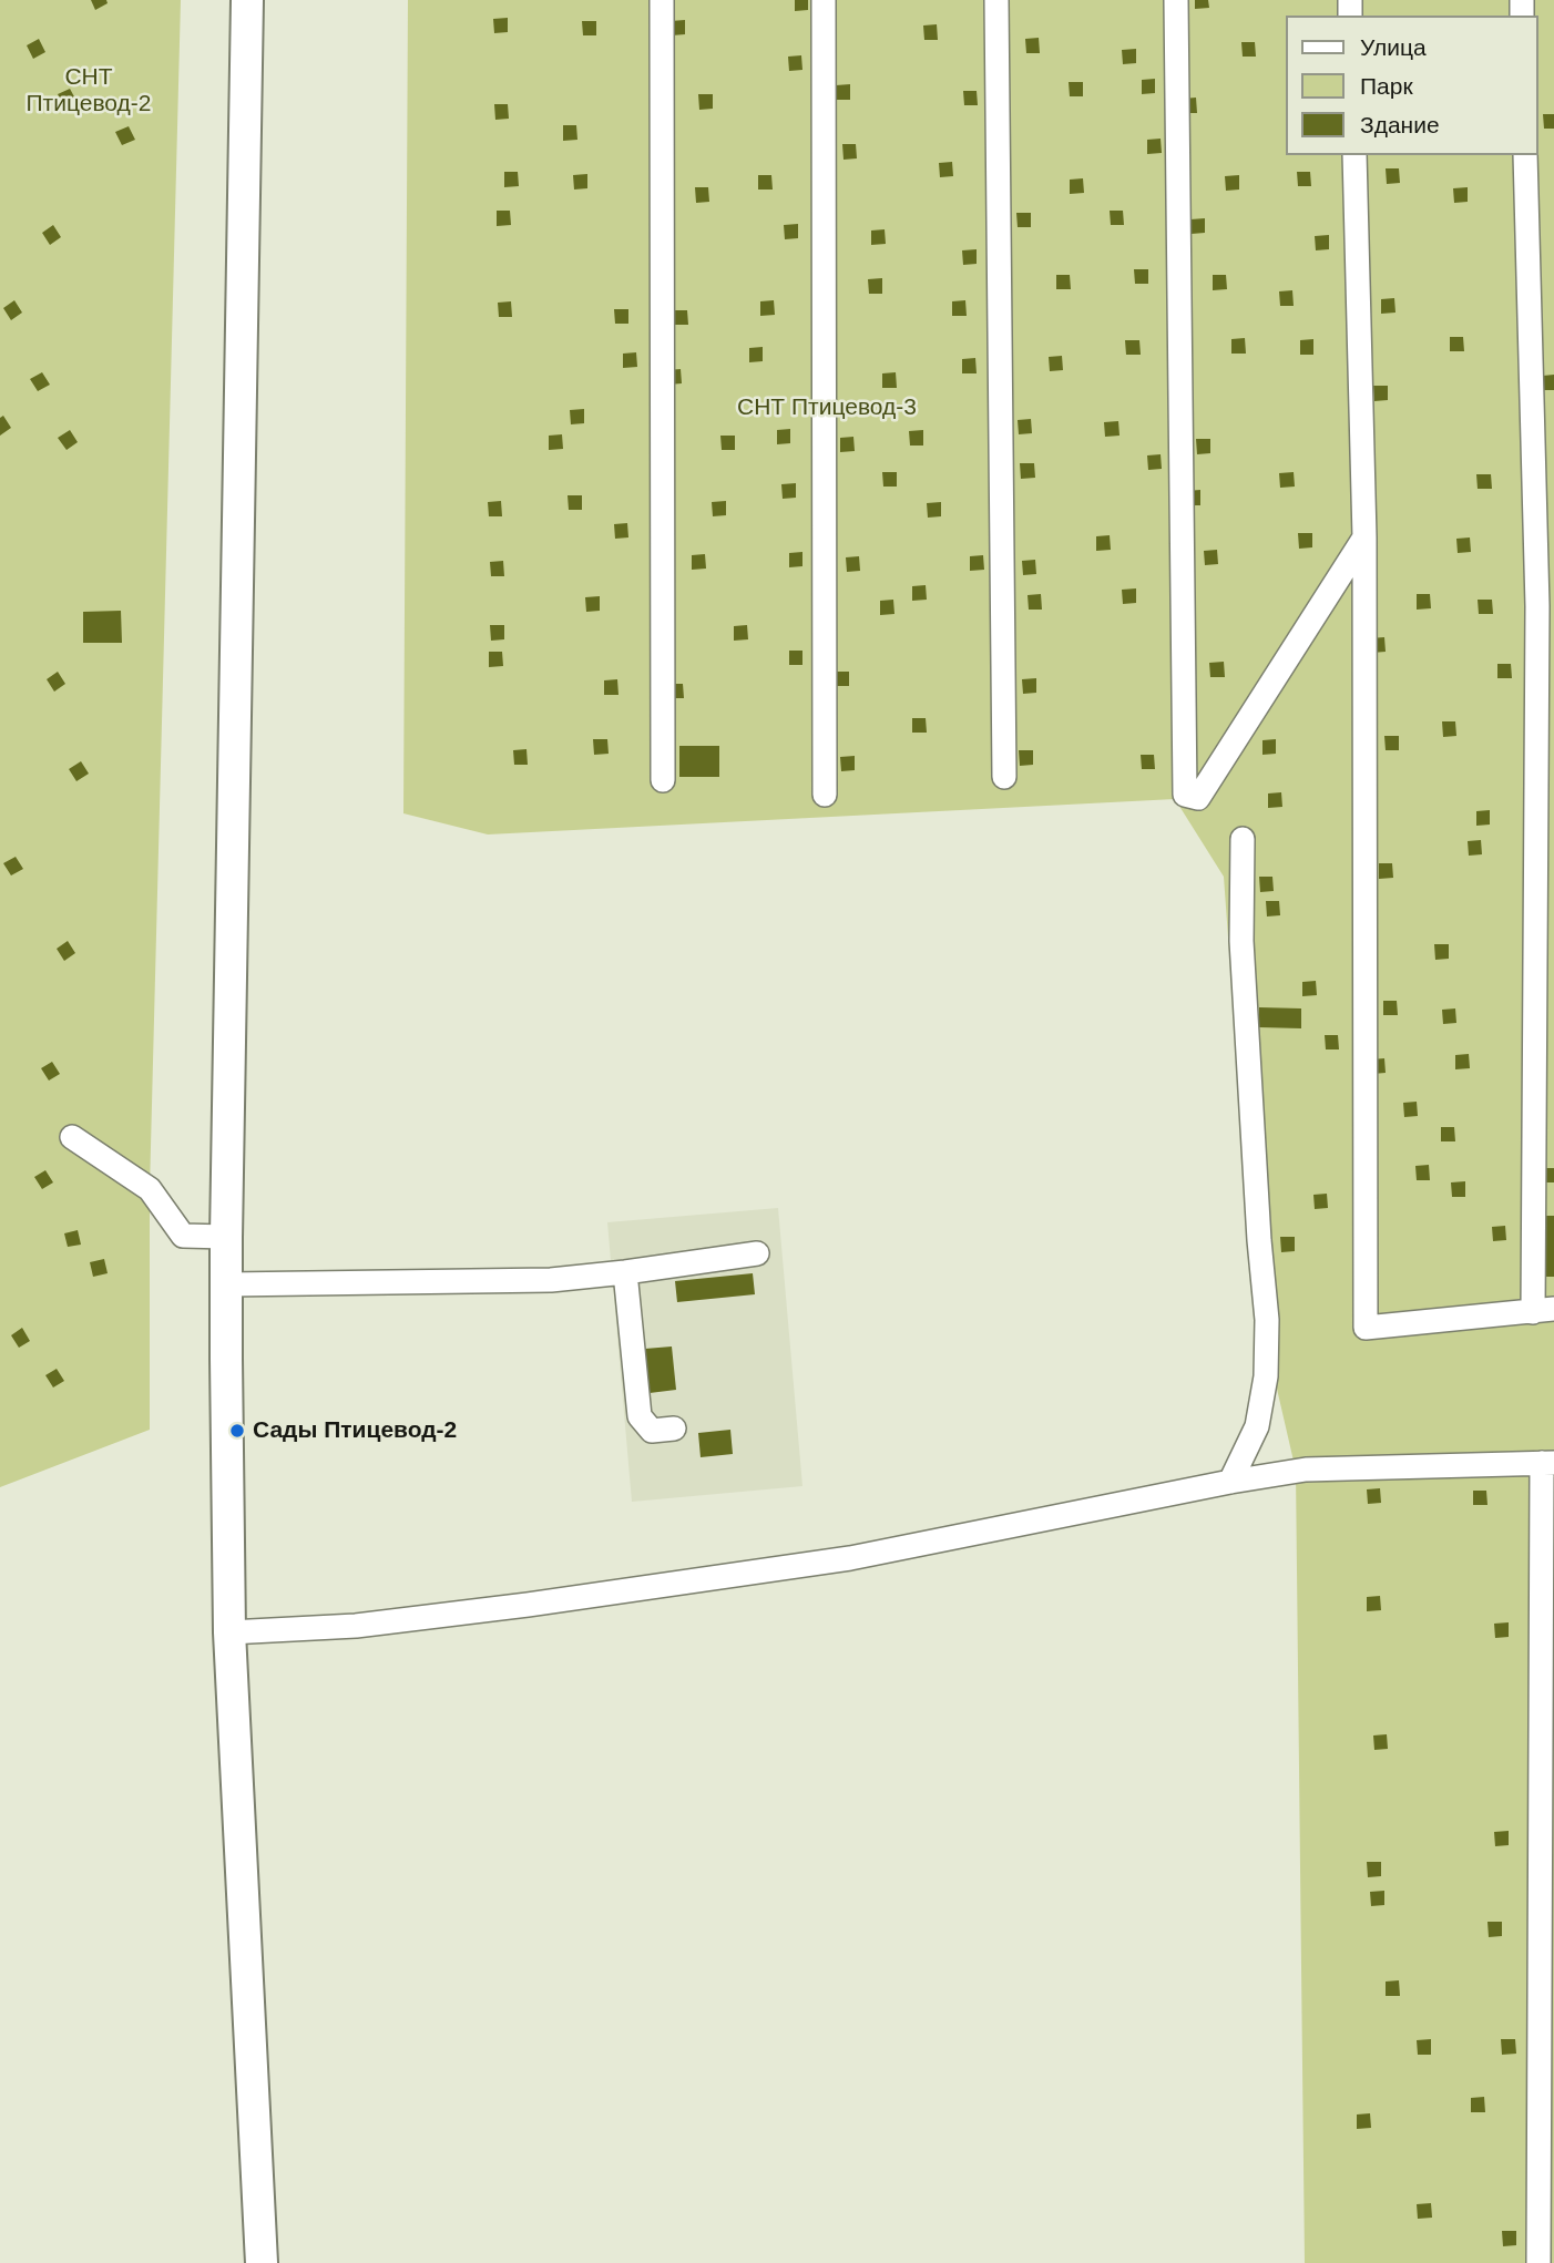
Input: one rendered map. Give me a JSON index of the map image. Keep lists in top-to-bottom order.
{
  "parks": ["СНТ Птицевод-2", "СНТ Птицевод-3"],
  "places": ["Сады Птицевод-2"],
  "legend": ["Улица", "Парк", "Здание"]
}
